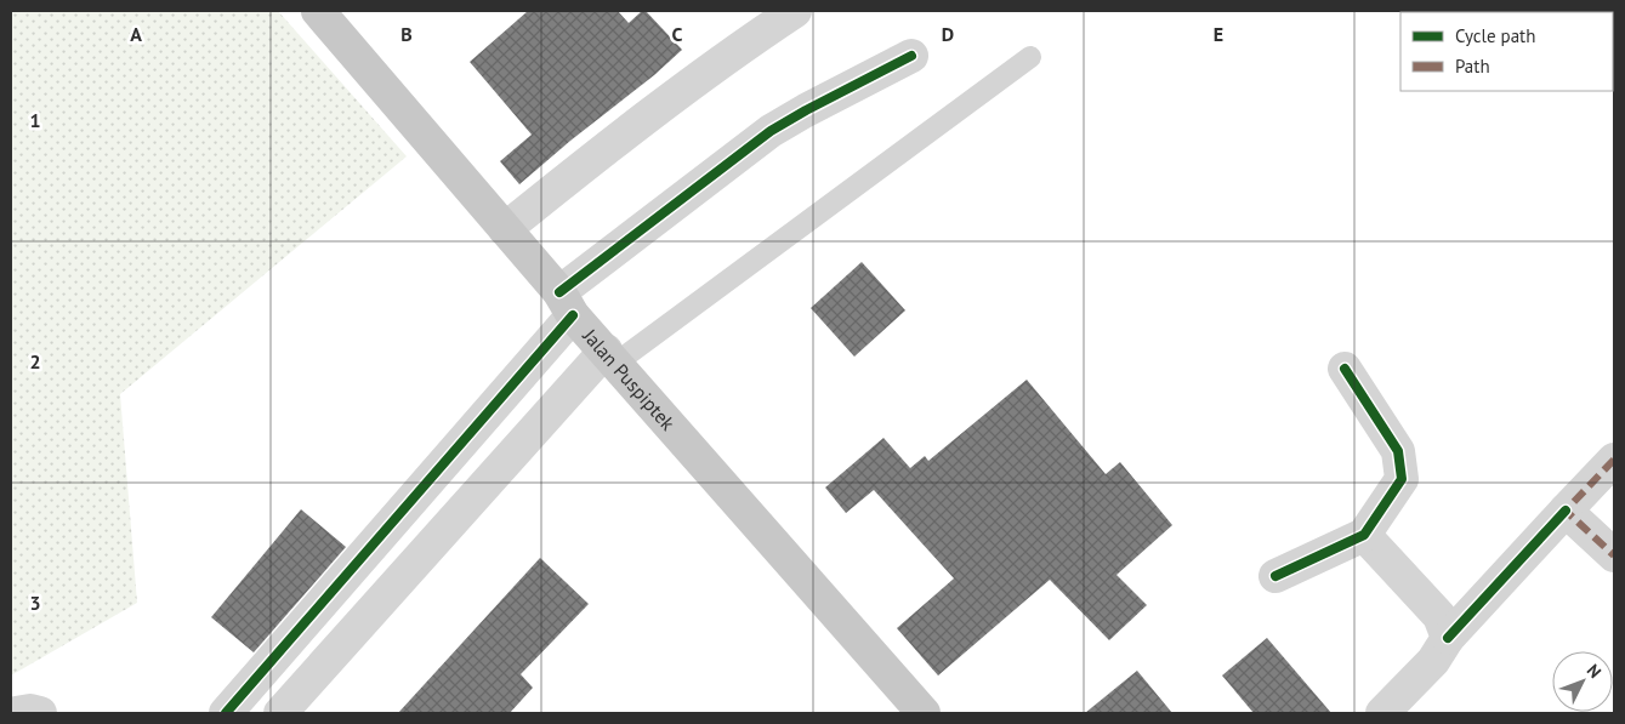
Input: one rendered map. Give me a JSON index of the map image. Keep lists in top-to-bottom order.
{
  "streets": {
    "main road": ["Jalan Puspiptek"]
  },
  "legend": ["Cycle path", "Path"],
  "north": "top right",
  "grid": {
    "columns": [
      "A",
      "B",
      "C",
      "D",
      "E"
    ],
    "rows": ["1", "2", "3"]
  }
}
